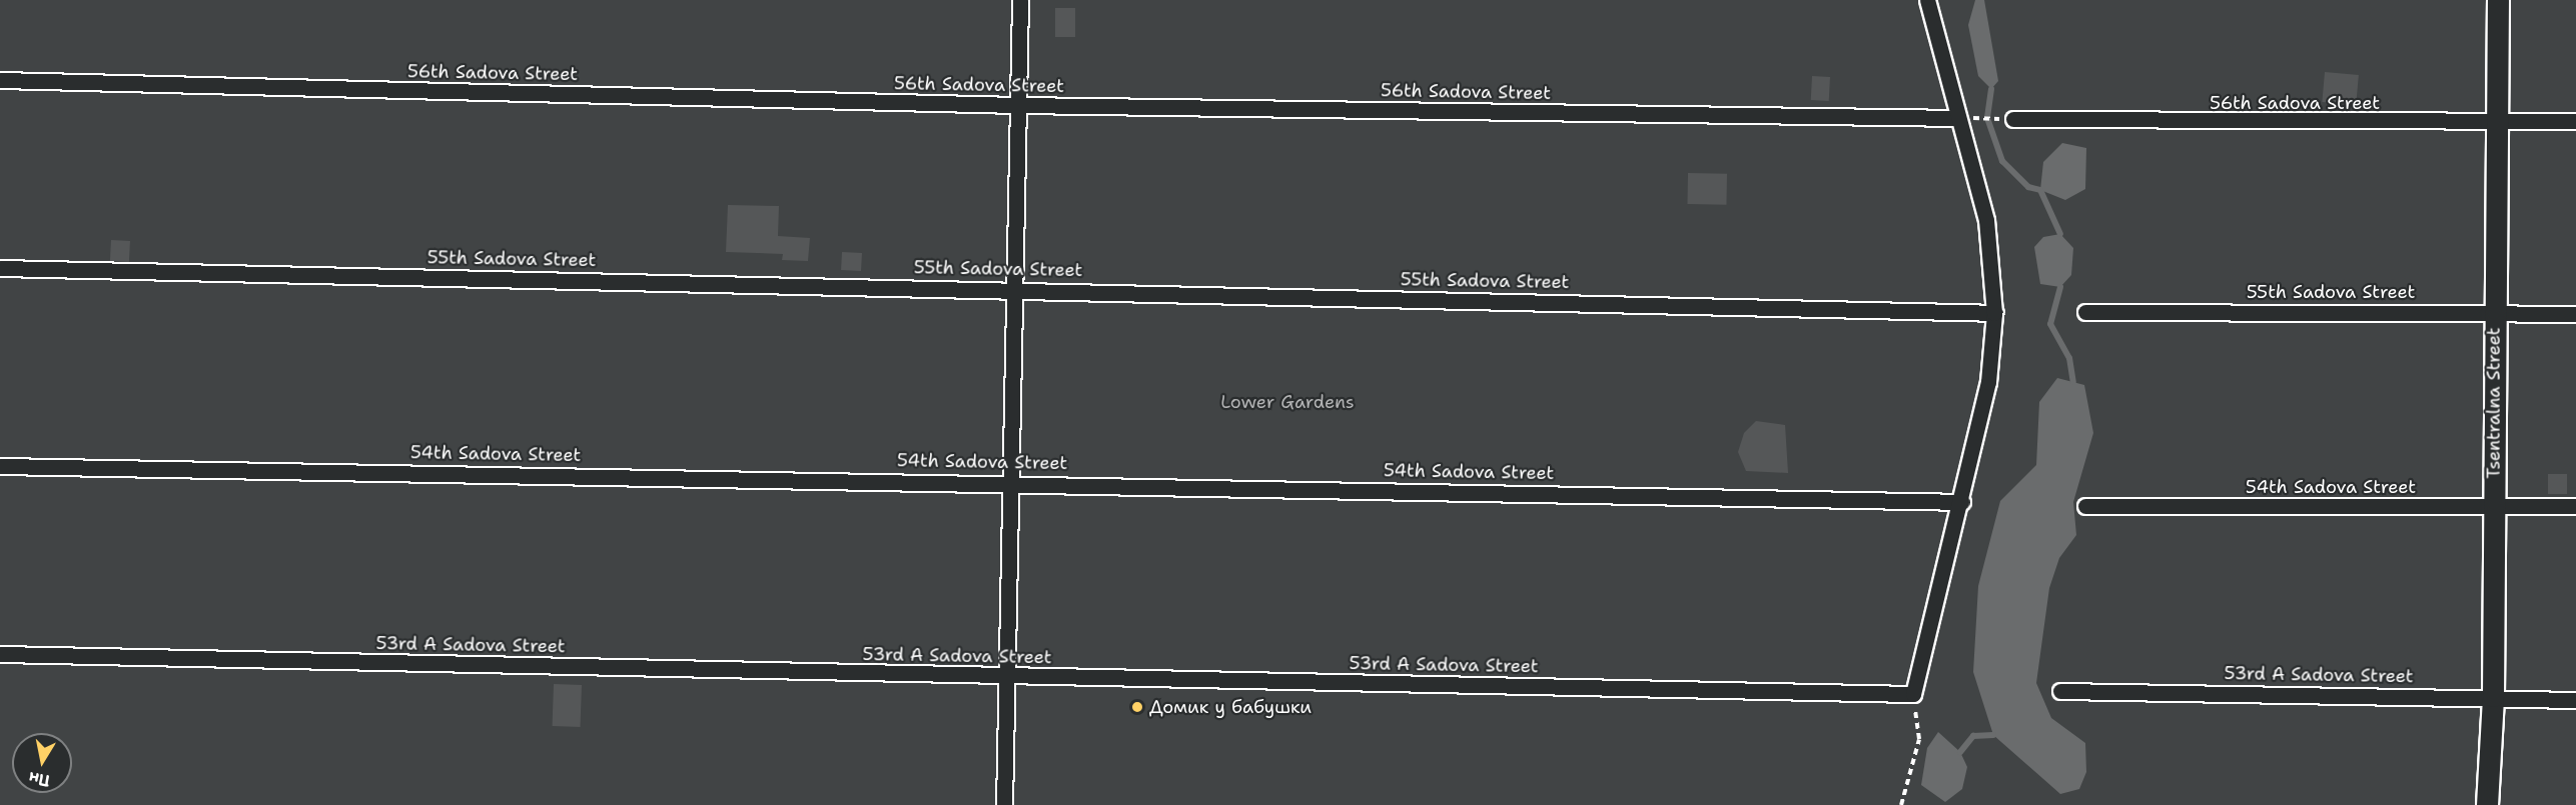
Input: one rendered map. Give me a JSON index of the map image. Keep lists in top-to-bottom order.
{
  "streets": {
    "street": [
      "56th Sadova Street",
      "55th Sadova Street",
      "Tsentralna Street",
      "54th Sadova Street",
      "53rd A Sadova Street"
    ]
  },
  "crossings": [
    ["56th Sadova Street", "Tsentralna Street"],
    ["55th Sadova Street", "Tsentralna Street"],
    ["Tsentralna Street", "54th Sadova Street"],
    ["Tsentralna Street", "53rd A Sadova Street"]
  ],
  "parks": ["Lower Gardens"],
  "places": ["Домик у бабушки"],
  "north": "bottom"
}
